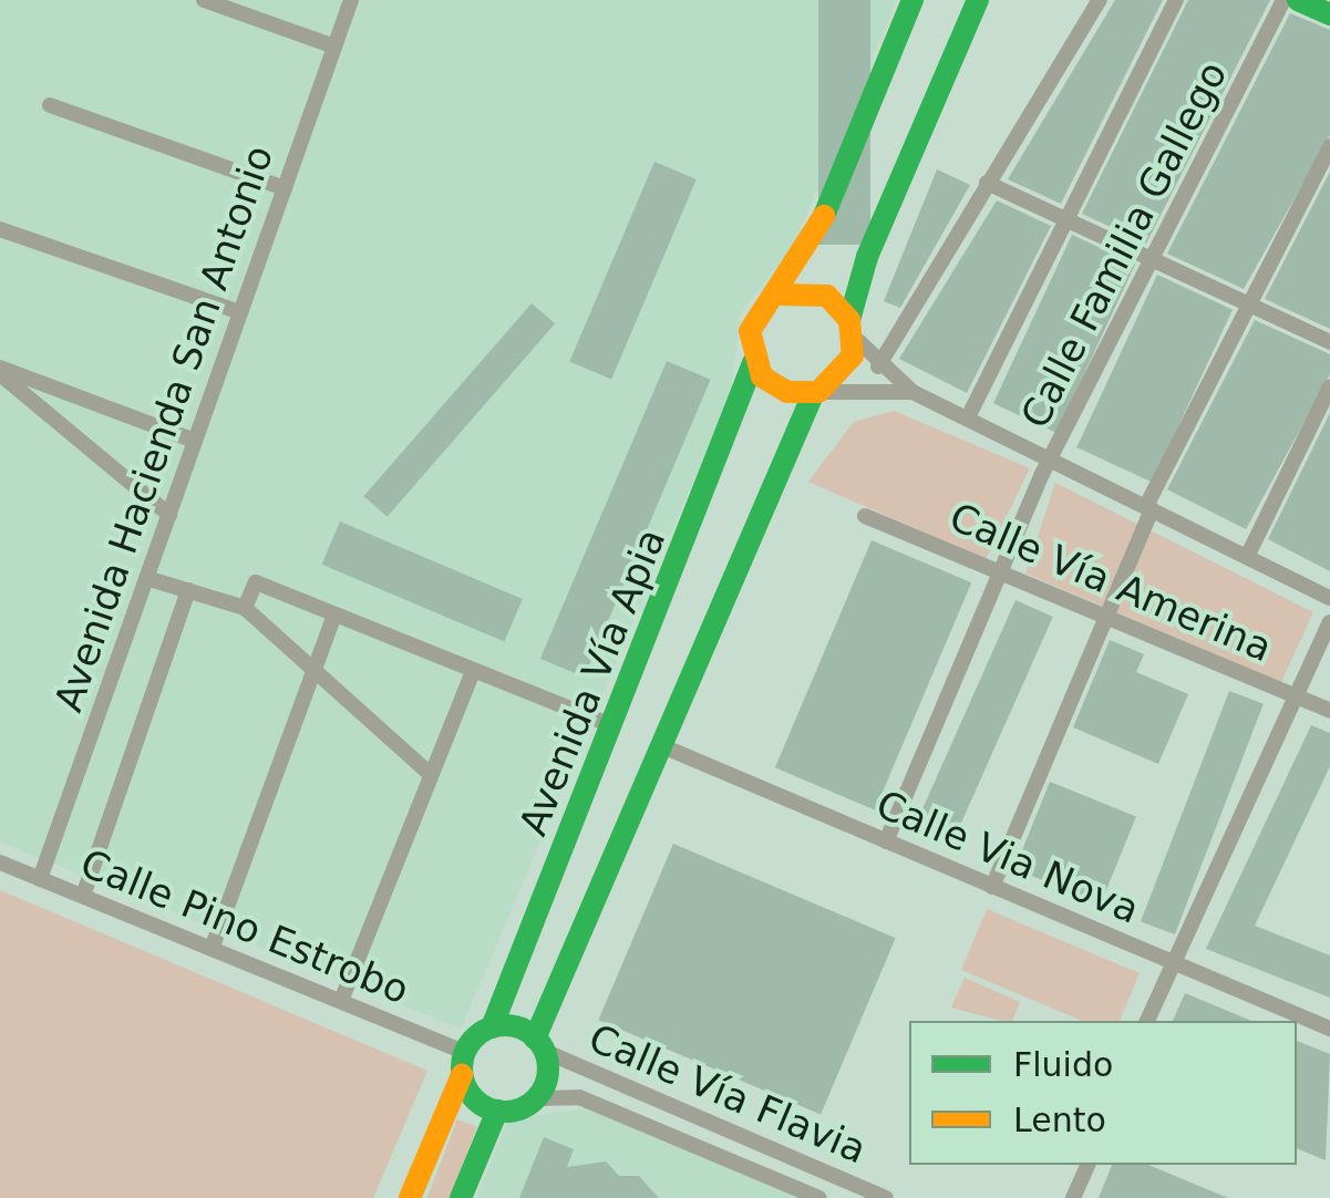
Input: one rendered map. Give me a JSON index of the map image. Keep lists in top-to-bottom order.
{
  "streets": {
    "street": [
      "Calle Familia Gallego",
      "Avenida Hacienda San Antonio",
      "Calle Vía Amerina",
      "Avenida Vía Apia",
      "Calle Via Nova",
      "Calle Pino Estrobo",
      "Calle Vía Flavia"
    ]
  },
  "crossings": [
    ["Calle Familia Gallego", "Calle Vía Amerina"],
    ["Calle Familia Gallego", "Calle Via Nova"],
    ["Avenida Hacienda San Antonio", "Calle Pino Estrobo"],
    ["Avenida Vía Apia", "Calle Pino Estrobo"],
    ["Avenida Vía Apia", "Calle Vía Flavia"],
    ["Calle Pino Estrobo", "Calle Vía Flavia"]
  ],
  "legend": ["Fluido", "Lento"]
}
